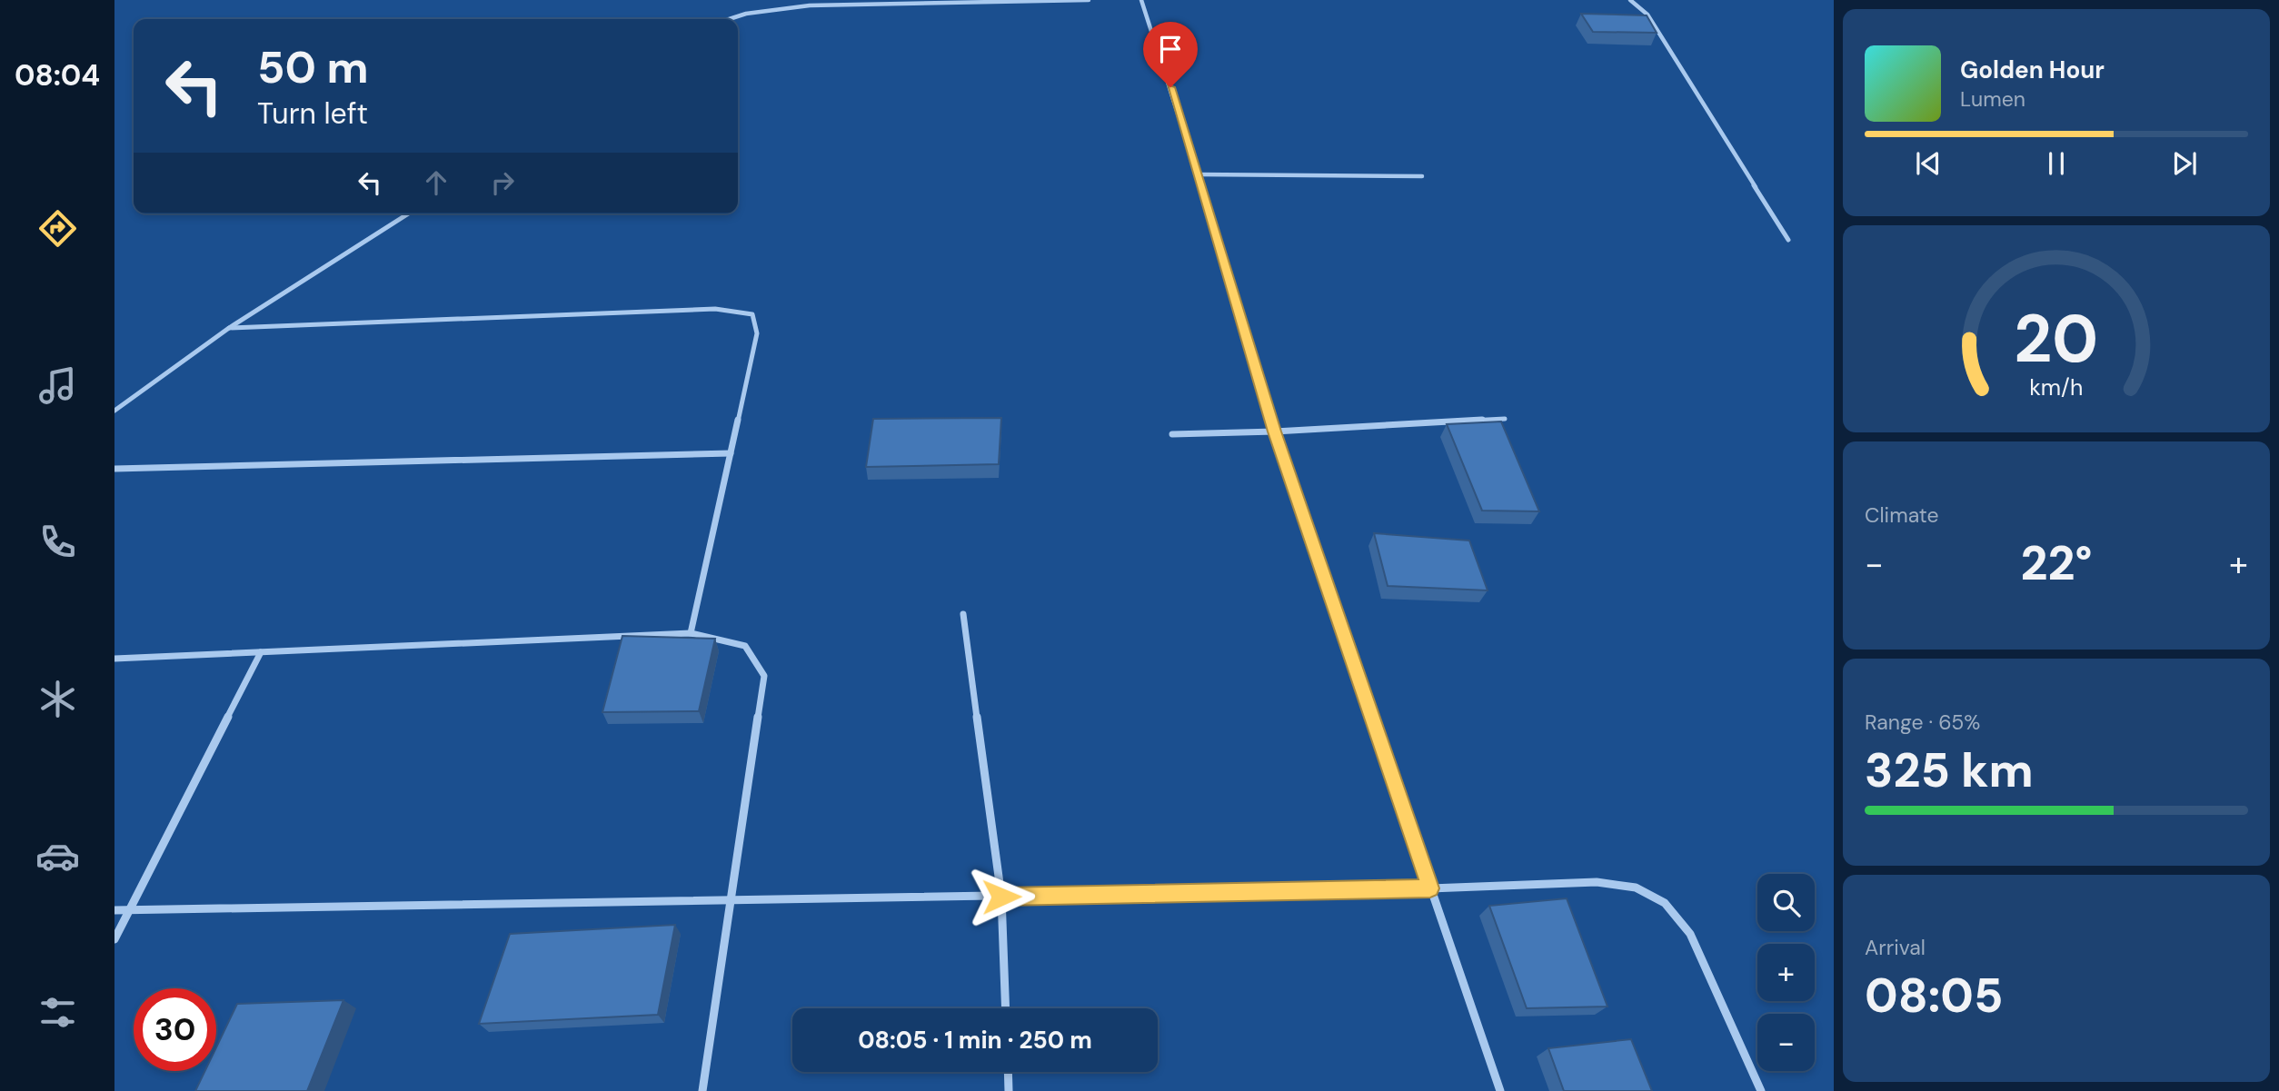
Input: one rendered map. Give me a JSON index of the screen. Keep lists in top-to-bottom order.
{
  "page": {
    "tabs": "08:04",
    "turn": ["50 m", "Turn left"],
    "song": ["Golden Hour", "Lumen"],
    "tile": [
      "Climate",
      ["Range · 65%", "325 km"],
      ["Arrival", "08:05"]
    ],
    "heat": ["−", "22°", "+"],
    "map_buttons": ["+", "−"],
    "limit": "30",
    "trip": "08:05 · 1 min · 250 m",
    "gauge": ["20", "km/h"]
  }
}
